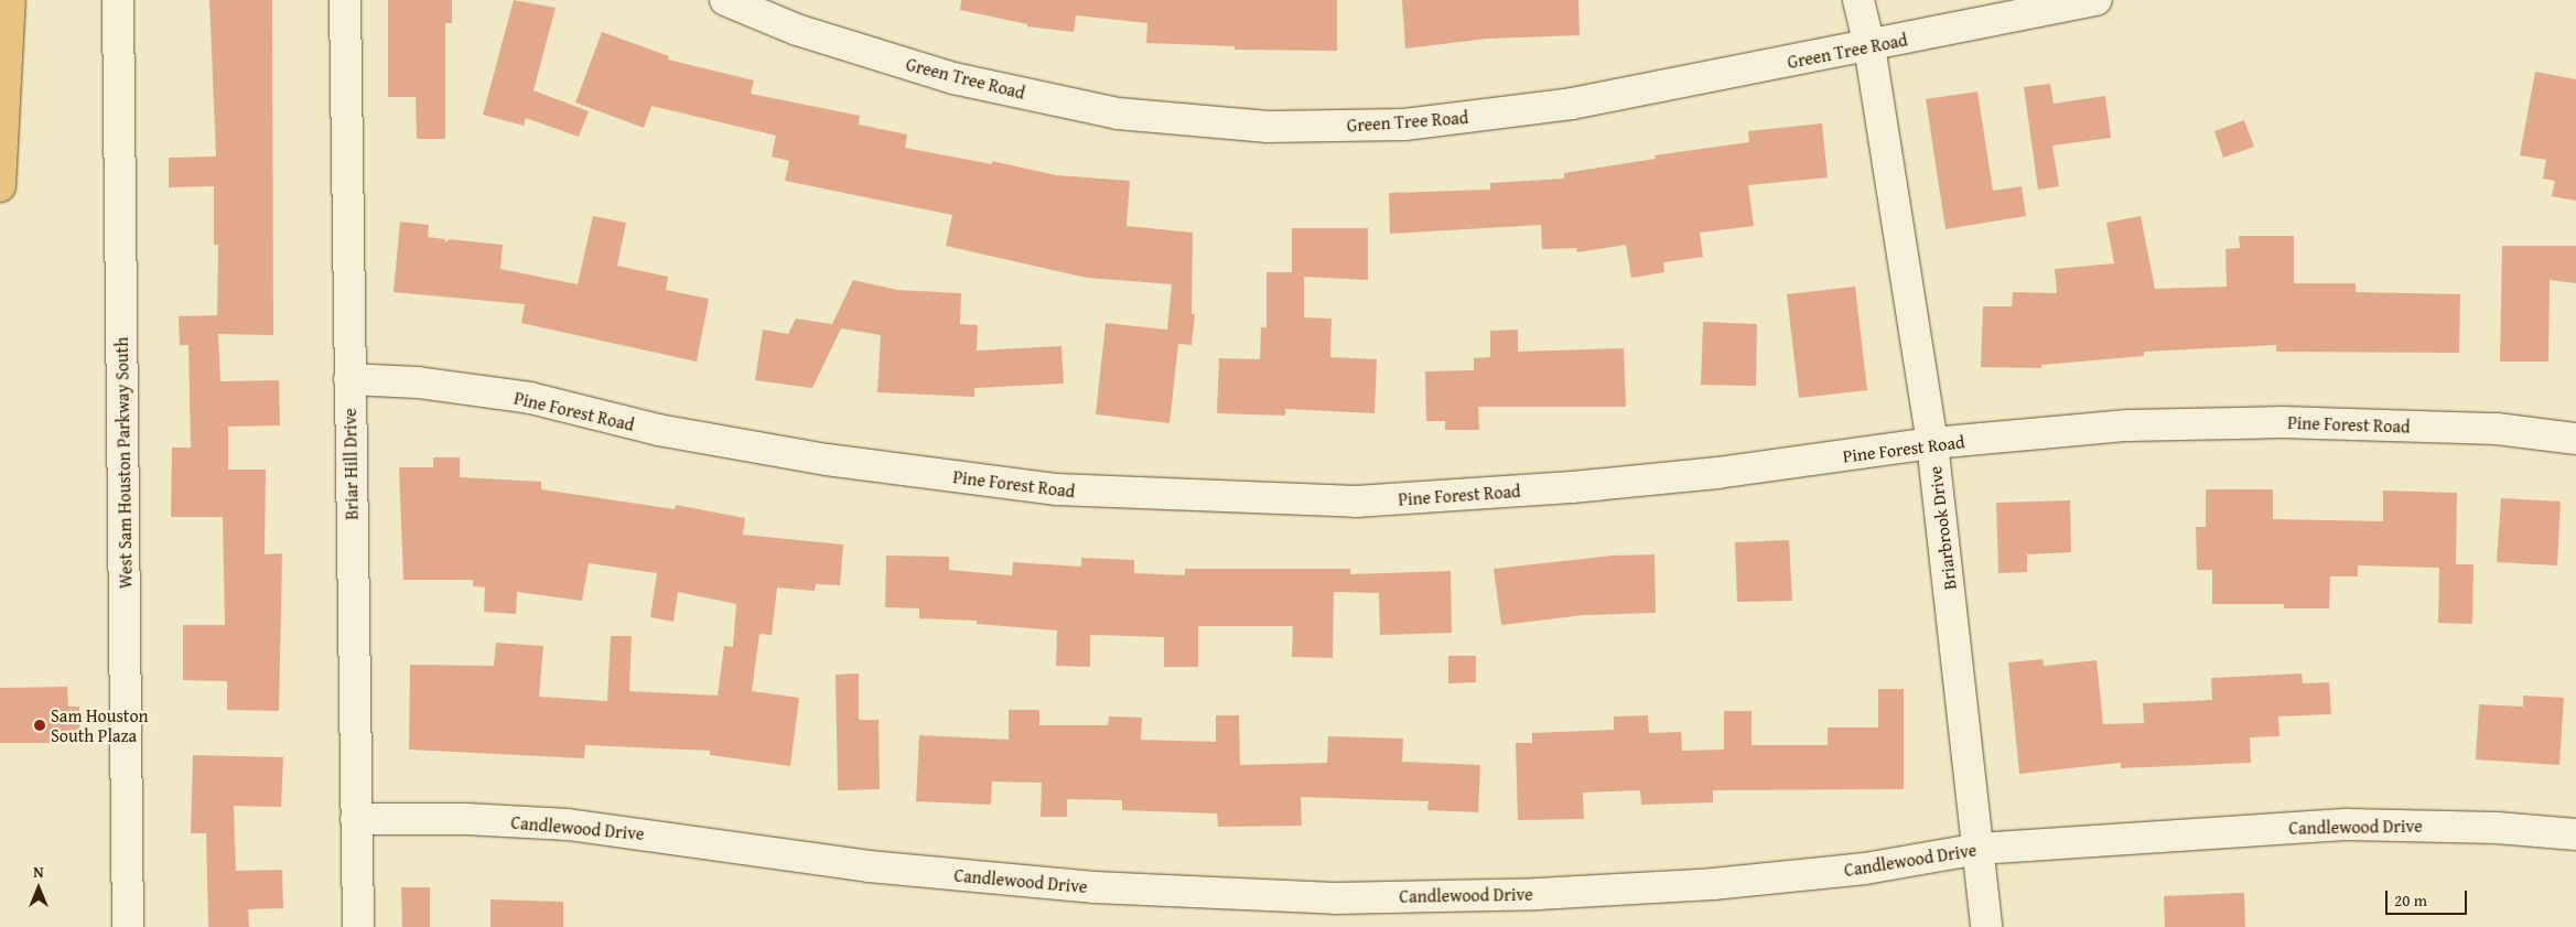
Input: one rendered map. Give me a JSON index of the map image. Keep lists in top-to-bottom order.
{
  "streets": {
    "street": [
      "Green Tree Road",
      "Pine Forest Road",
      "West Sam Houston Parkway South",
      "Briar Hill Drive",
      "Briarbrook Drive",
      "Candlewood Drive"
    ]
  },
  "crossings": [
    ["Green Tree Road", "Briarbrook Drive"],
    ["Pine Forest Road", "Briar Hill Drive"],
    ["Pine Forest Road", "Briarbrook Drive"],
    ["Briar Hill Drive", "Candlewood Drive"],
    ["Briarbrook Drive", "Candlewood Drive"]
  ],
  "places": ["Sam Houston South Plaza"],
  "scale_bar": "20 m",
  "north": "top"
}
